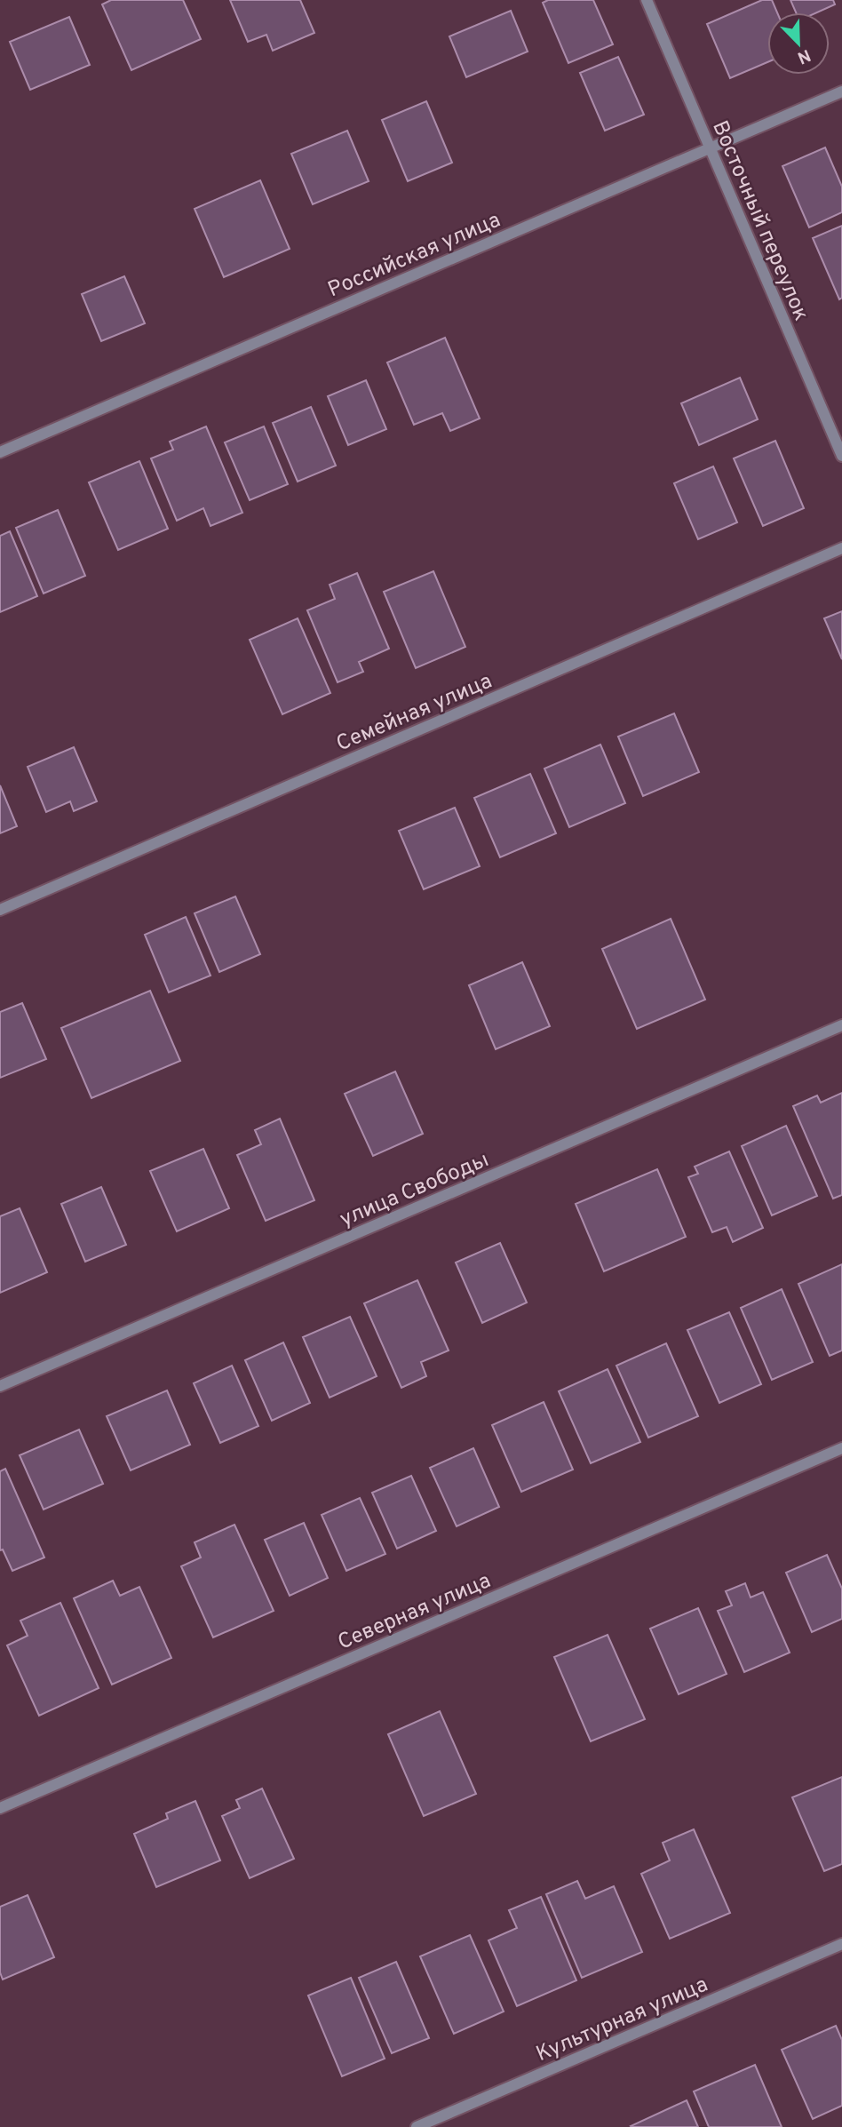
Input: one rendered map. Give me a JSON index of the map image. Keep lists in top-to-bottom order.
{
  "streets": {
    "street": [
      "Восточный переулок",
      "Российская улица",
      "Семейная улица",
      "улица Свободы",
      "Северная улица",
      "Культурная улица"
    ]
  },
  "crossings": [
    ["Восточный переулок", "Российская улица"]
  ],
  "north": "bottom right"
}
